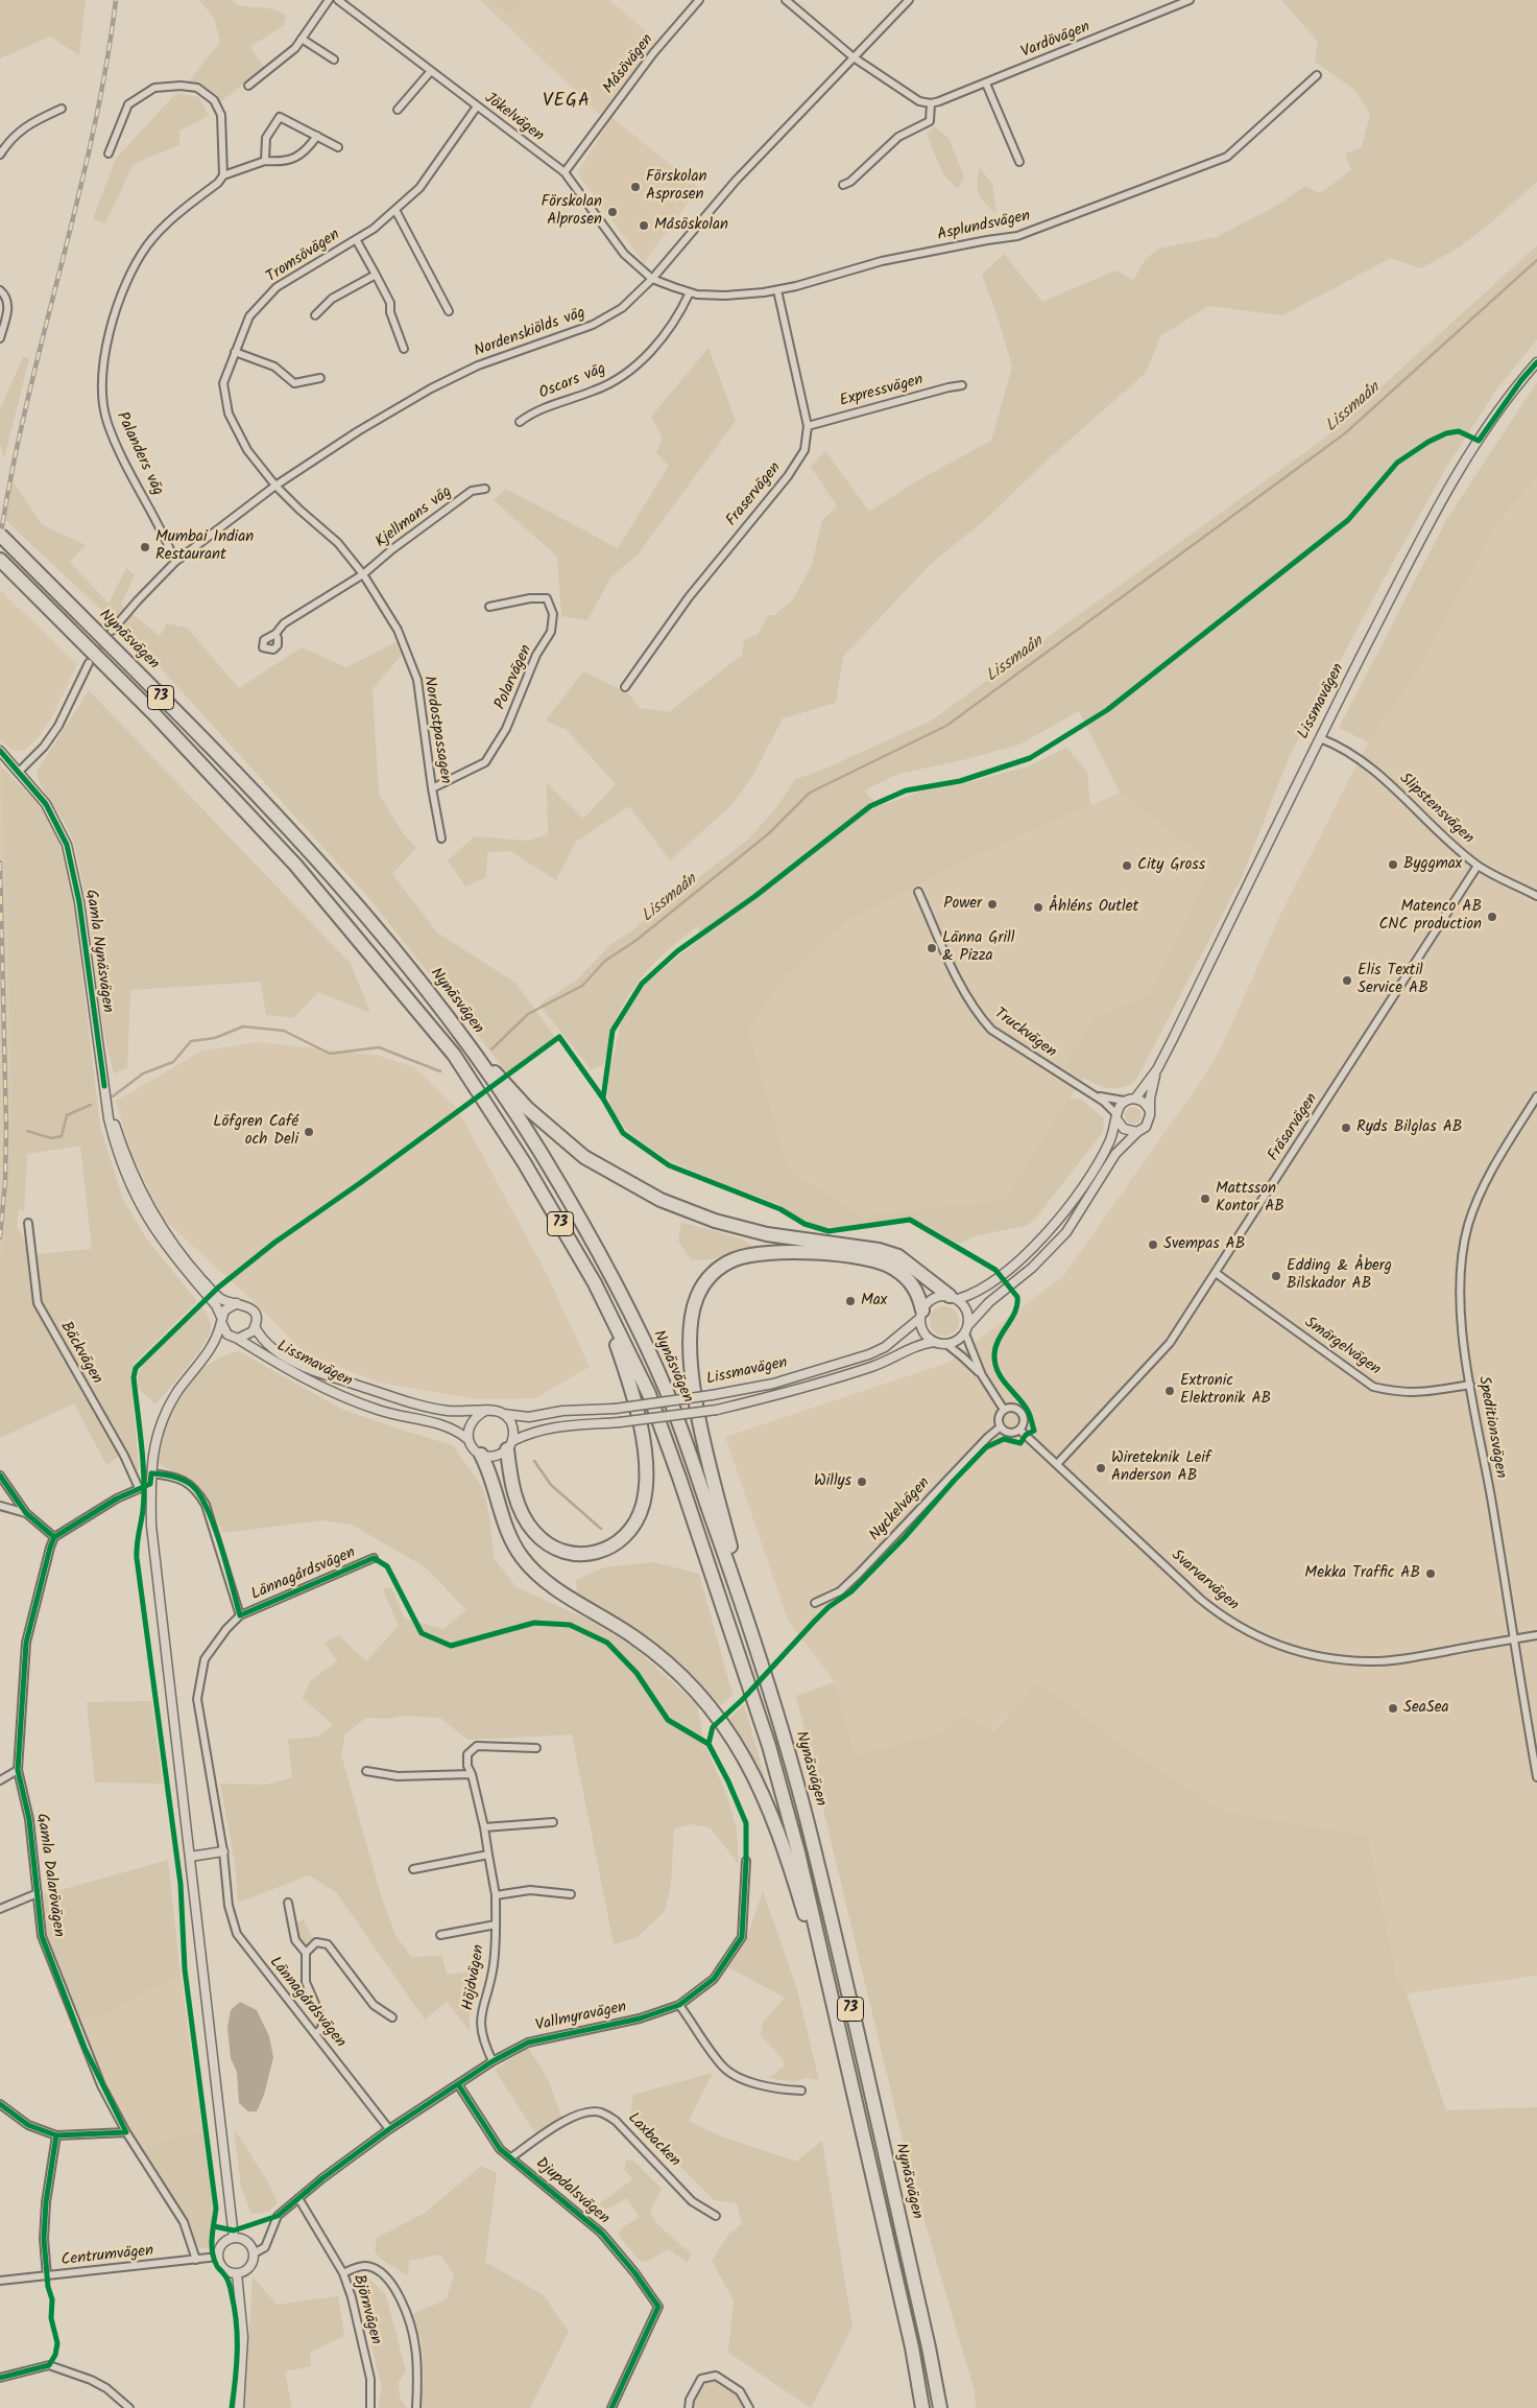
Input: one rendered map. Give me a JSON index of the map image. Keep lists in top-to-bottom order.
{
  "streets": {
    "highway": ["Nynäsvägen", "73"],
    "street": [
      "Vardövägen",
      "Måsövägen",
      "Jökelvägen",
      "Asplundsvägen",
      "Tromsövägen",
      "Nordenskiölds väg",
      "Oscars väg",
      "Expressvägen",
      "Palanders väg",
      "Fraservägen",
      "Kjellmans väg",
      "Polarvägen",
      "Lissmavägen",
      "Nordostpassagen",
      "Slipstensvägen",
      "Gamla Nynäsvägen",
      "Truckvägen",
      "Fräsarvägen",
      "Smärgelvägen",
      "Bäckvägen",
      "Speditionsvägen",
      "Nyckelvägen",
      "Lännagårdsvägen",
      "Svarvarvägen",
      "Gamla Dalarövägen",
      "Höjdvägen",
      "Vallmyravägen",
      "Laxbacken",
      "Djupdalsvägen",
      "Centrumvägen",
      "Björnvägen"
    ]
  },
  "crossings": [
    ["Måsövägen", "Jökelvägen"],
    ["Jökelvägen", "Asplundsvägen"],
    ["Jökelvägen", "Tromsövägen"],
    ["Jökelvägen", "Nordenskiölds väg"],
    ["Asplundsvägen", "Nordenskiölds väg"],
    ["Asplundsvägen", "Oscars väg"],
    ["Asplundsvägen", "Fraservägen"],
    ["Tromsövägen", "Nordenskiölds väg"],
    ["Tromsövägen", "Nordostpassagen"],
    ["Nordenskiölds väg", "Palanders väg"],
    ["Nordenskiölds väg", "Nordostpassagen"],
    ["Expressvägen", "Fraservägen"],
    ["Kjellmans väg", "Nordostpassagen"],
    ["Polarvägen", "Nordostpassagen"],
    ["Lissmavägen", "Slipstensvägen"],
    ["Lissmavägen", "Gamla Nynäsvägen"],
    ["Lissmavägen", "Truckvägen"],
    ["Slipstensvägen", "Fräsarvägen"],
    ["Fräsarvägen", "Smärgelvägen"],
    ["Fräsarvägen", "Svarvarvägen"],
    ["Smärgelvägen", "Speditionsvägen"],
    ["Speditionsvägen", "Svarvarvägen"],
    ["Nyckelvägen", "Svarvarvägen"],
    ["Lännagårdsvägen", "Vallmyravägen"],
    ["Gamla Dalarövägen", "Centrumvägen"],
    ["Höjdvägen", "Vallmyravägen"],
    ["Vallmyravägen", "Djupdalsvägen"],
    ["Vallmyravägen", "Centrumvägen"],
    ["Vallmyravägen", "Björnvägen"],
    ["Laxbacken", "Djupdalsvägen"]
  ],
  "districts": ["VEGA"],
  "water": ["Lissmaån"],
  "places": [
    "Förskolan Asprosen",
    "Förskolan Alprosen",
    "Måsöskolan",
    "Mumbai Indian Restaurant",
    "Byggmax",
    "City Gross",
    "Power",
    "Åhléns Outlet",
    "Matenco AB CNC production",
    "Länna Grill & Pizza",
    "Elis Textil Service AB",
    "Ryds Bilglas AB",
    "Löfgren Café och Deli",
    "Mattsson Kontor AB",
    "Svempas AB",
    "Edding & Åberg Bilskador AB",
    "Max",
    "Extronic Elektronik AB",
    "Wireteknik Leif Anderson AB",
    "Willys",
    "Mekka Traffic AB",
    "SeaSea"
  ]
}
